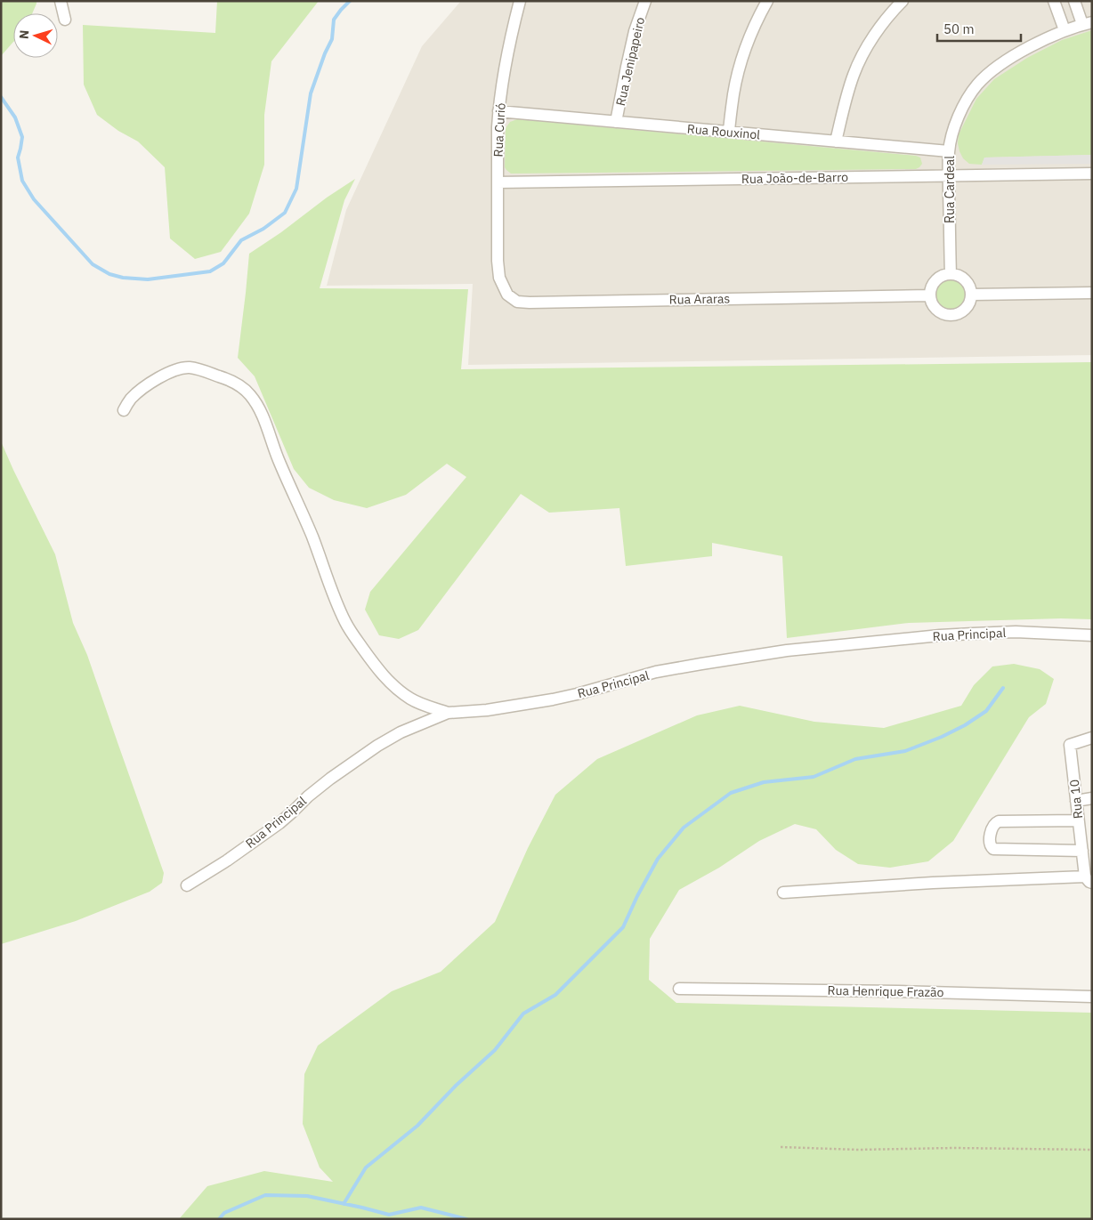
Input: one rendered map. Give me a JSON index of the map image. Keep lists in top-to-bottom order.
{
  "streets": {
    "street": [
      "Rua Jenipapeiro",
      "Rua Curió",
      "Rua Rouxinol",
      "Rua João-de-Barro",
      "Rua Cardeal",
      "Rua Araras",
      "Rua Principal",
      "Rua 10",
      "Rua Henrique Frazão"
    ]
  },
  "crossings": [
    ["Rua Jenipapeiro", "Rua Rouxinol"],
    ["Rua Curió", "Rua Rouxinol"],
    ["Rua Curió", "Rua João-de-Barro"],
    ["Rua Curió", "Rua Araras"],
    ["Rua Rouxinol", "Rua Cardeal"],
    ["Rua João-de-Barro", "Rua Cardeal"],
    ["Rua Cardeal", "Rua Araras"]
  ],
  "scale_bar": "50 m",
  "north": "left"
}
